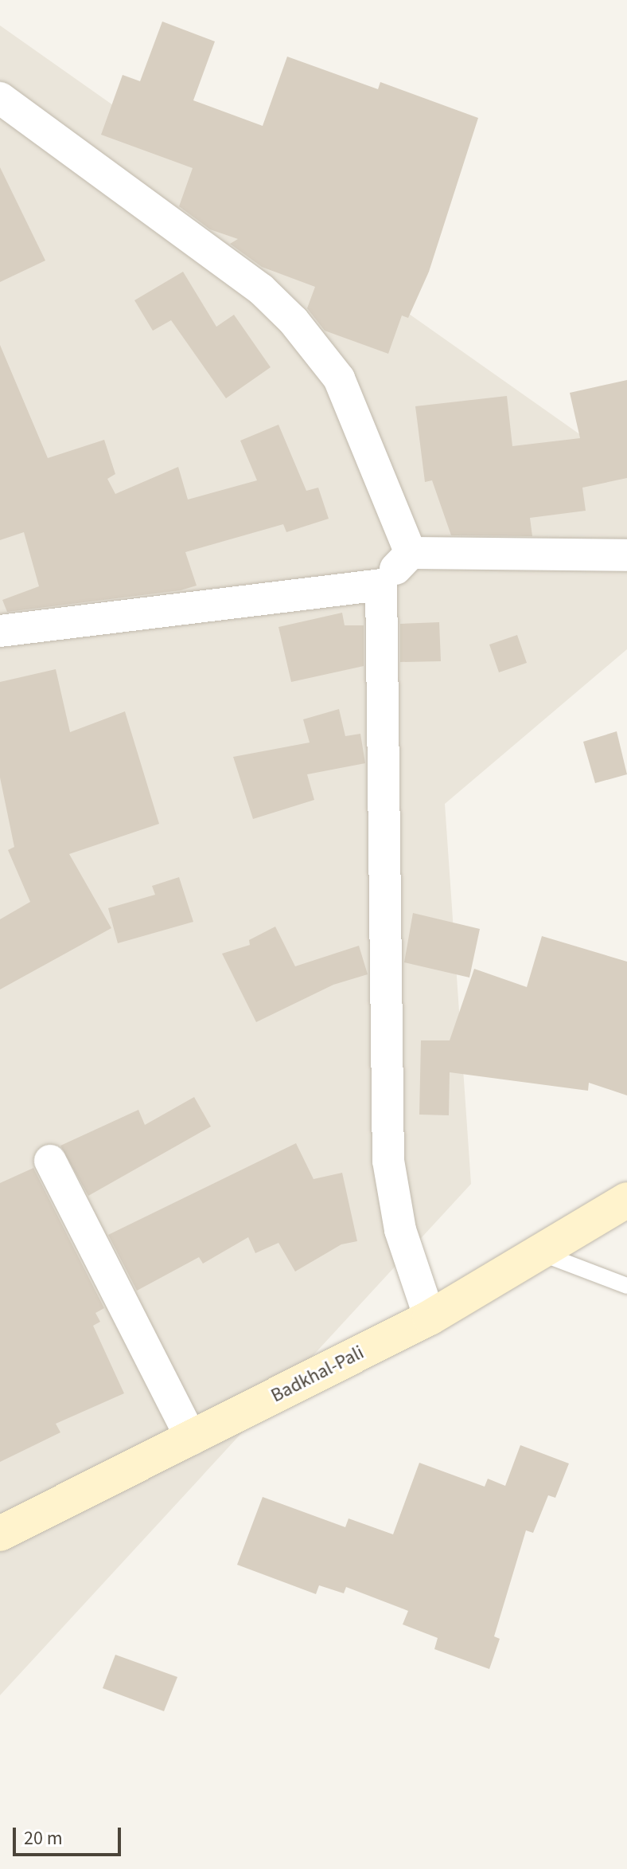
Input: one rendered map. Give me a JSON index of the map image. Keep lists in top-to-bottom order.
{
  "streets": {
    "street": ["Badkhal-Pali"]
  },
  "scale_bar": "20 m"
}
